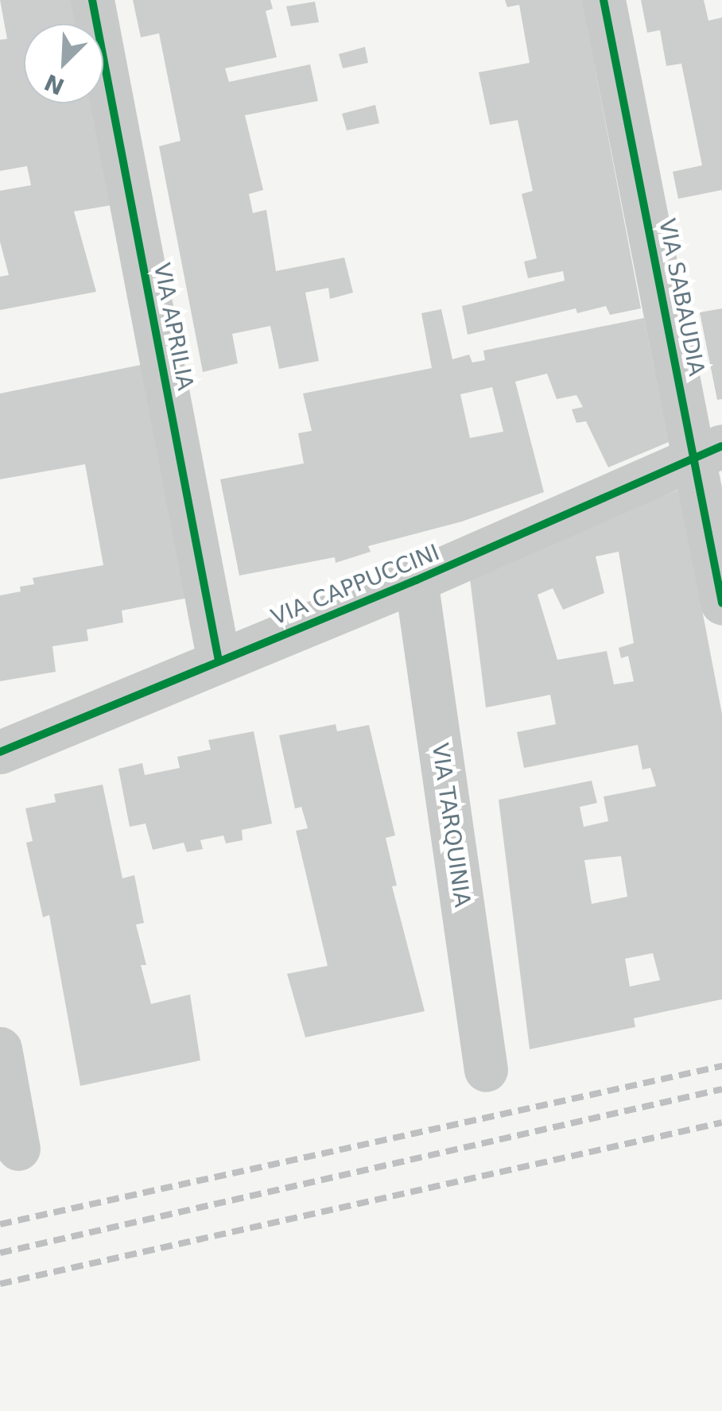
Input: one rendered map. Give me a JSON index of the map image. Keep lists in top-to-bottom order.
{
  "streets": {
    "street": [
      "VIA SABAUDIA",
      "VIA APRILIA",
      "VIA CAPPUCCINI",
      "VIA TARQUINIA"
    ]
  },
  "crossings": [
    ["VIA SABAUDIA", "VIA CAPPUCCINI"],
    ["VIA APRILIA", "VIA CAPPUCCINI"],
    ["VIA CAPPUCCINI", "VIA TARQUINIA"]
  ],
  "north": "bottom left"
}
